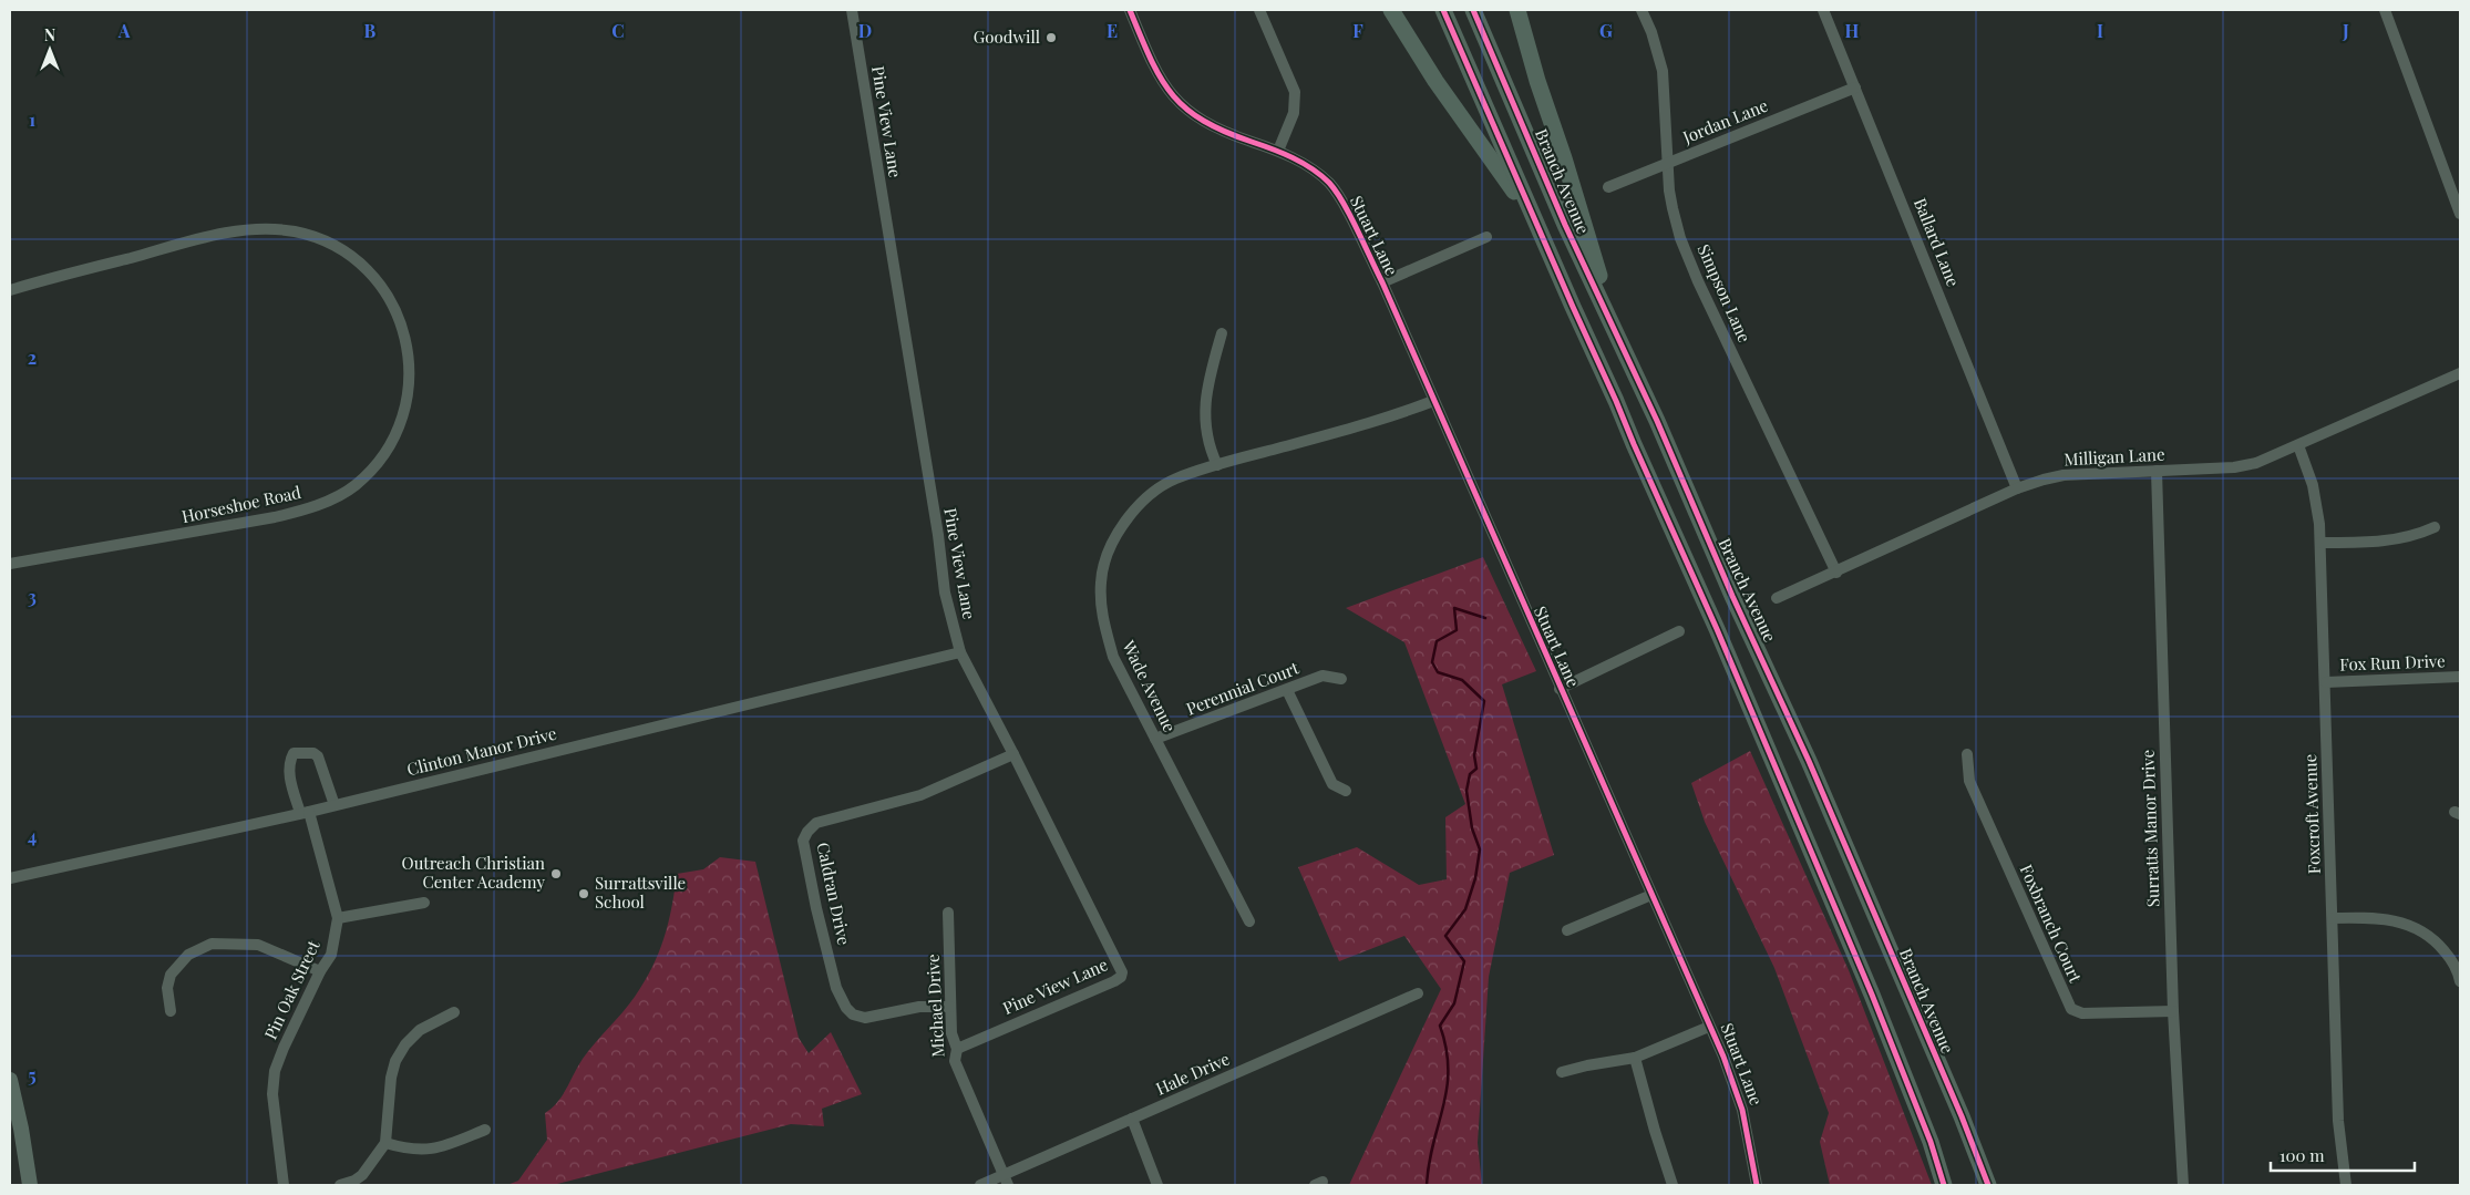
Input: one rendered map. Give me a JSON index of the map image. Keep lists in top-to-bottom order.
{
  "streets": {
    "highway": ["Branch Avenue"],
    "street": [
      "Pine View Lane",
      "Jordan Lane",
      "Stuart Lane",
      "Ballard Lane",
      "Simpson Lane",
      "Milligan Lane",
      "Horseshoe Road",
      "Fox Run Drive",
      "Wade Avenue",
      "Perennial Court",
      "Clinton Manor Drive",
      "Foxcroft Avenue",
      "Surratts Manor Drive",
      "Caldran Drive",
      "Foxbranch Court",
      "Pin Oak Street",
      "Michael Drive",
      "Hale Drive"
    ]
  },
  "crossings": [
    ["Pine View Lane", "Clinton Manor Drive"],
    ["Pine View Lane", "Caldran Drive"],
    ["Pine View Lane", "Michael Drive"],
    ["Jordan Lane", "Ballard Lane"],
    ["Jordan Lane", "Simpson Lane"],
    ["Stuart Lane", "Wade Avenue"],
    ["Ballard Lane", "Milligan Lane"],
    ["Simpson Lane", "Milligan Lane"],
    ["Milligan Lane", "Foxcroft Avenue"],
    ["Milligan Lane", "Surratts Manor Drive"],
    ["Fox Run Drive", "Foxcroft Avenue"],
    ["Wade Avenue", "Perennial Court"],
    ["Clinton Manor Drive", "Pin Oak Street"],
    ["Surratts Manor Drive", "Foxbranch Court"],
    ["Caldran Drive", "Michael Drive"],
    ["Michael Drive", "Hale Drive"]
  ],
  "places": ["Goodwill", "Outreach Christian Center Academy", "Surrattsville School"],
  "scale_bar": "100 m",
  "north": "top",
  "grid": {
    "columns": [
      "A",
      "B",
      "C",
      "D",
      "E",
      "F",
      "G",
      "H",
      "I",
      "J"
    ],
    "rows": [
      "1",
      "2",
      "3",
      "4",
      "5"
    ]
  }
}
